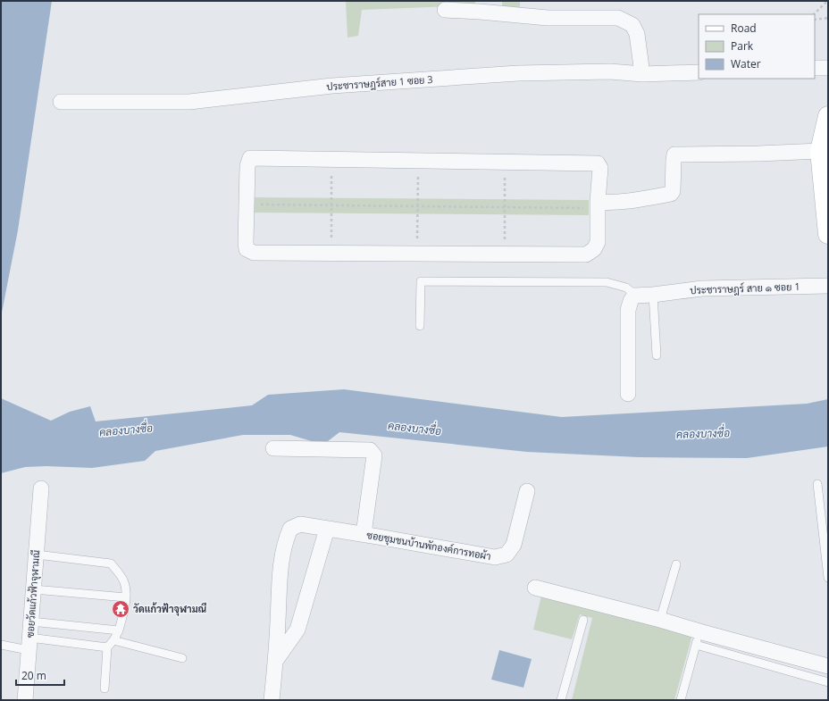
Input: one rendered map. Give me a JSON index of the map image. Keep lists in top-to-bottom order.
{
  "streets": {
    "street": [
      "ประชาราษฎร์สาย 1 ซอย 3",
      "ประชาราษฎร์ สาย ๑ ซอย 1",
      "ซอยชุมชนบ้านพักองค์การทอผ้า",
      "ซอยวัดแก้วฟ้าจุฬามณี"
    ]
  },
  "water": ["คลองบางซื่อ"],
  "places": {
    "temple": ["วัดแก้วฟ้าจุฬามณี"]
  },
  "legend": ["Road", "Park", "Water"],
  "scale_bar": "20 m"
}
